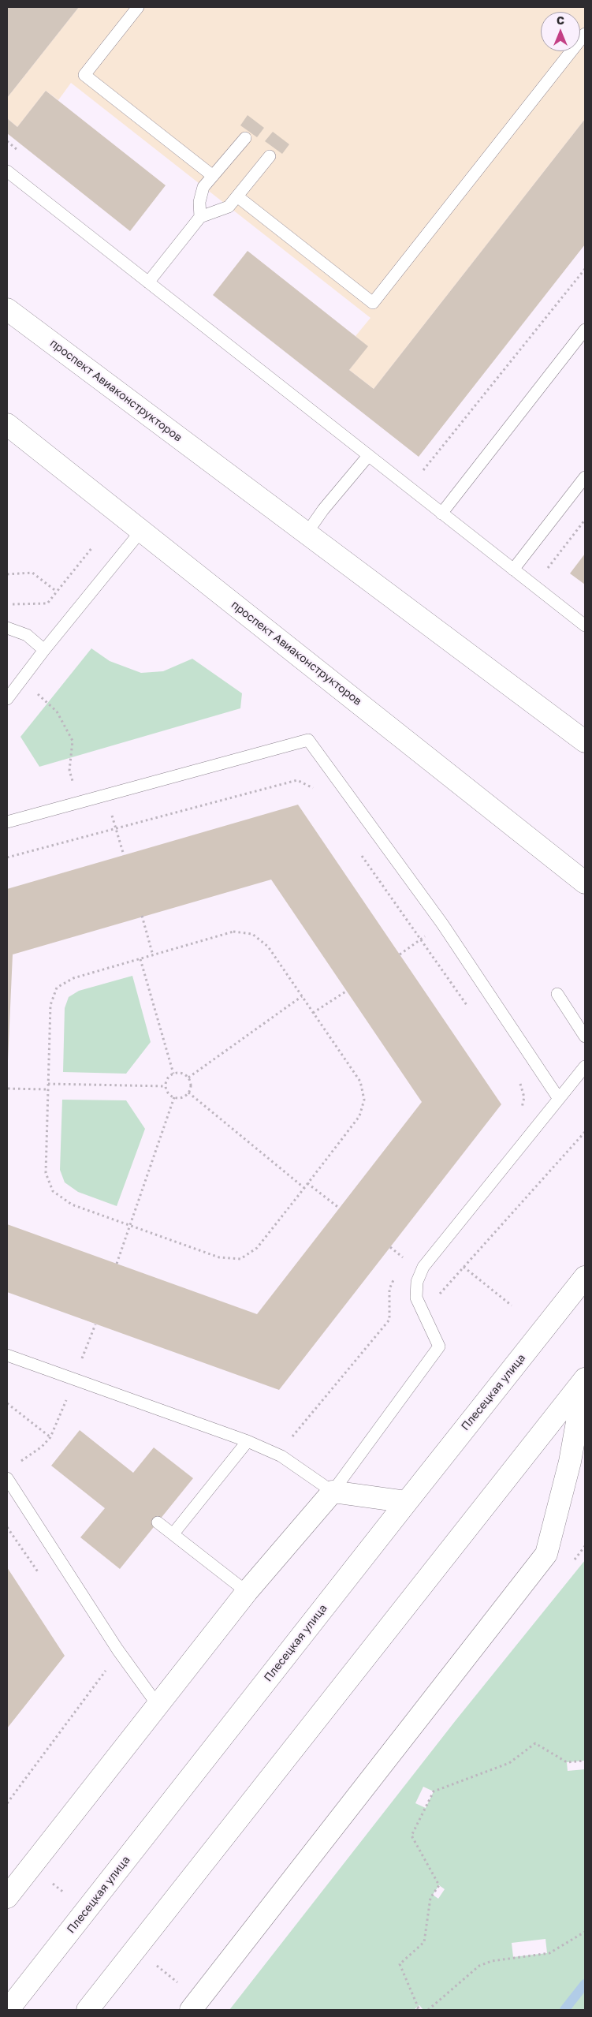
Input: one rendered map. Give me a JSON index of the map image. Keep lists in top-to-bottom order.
{
  "streets": {
    "street": ["проспект Авиаконструкторов", "Плесецкая улица"]
  },
  "north": "top"
}
